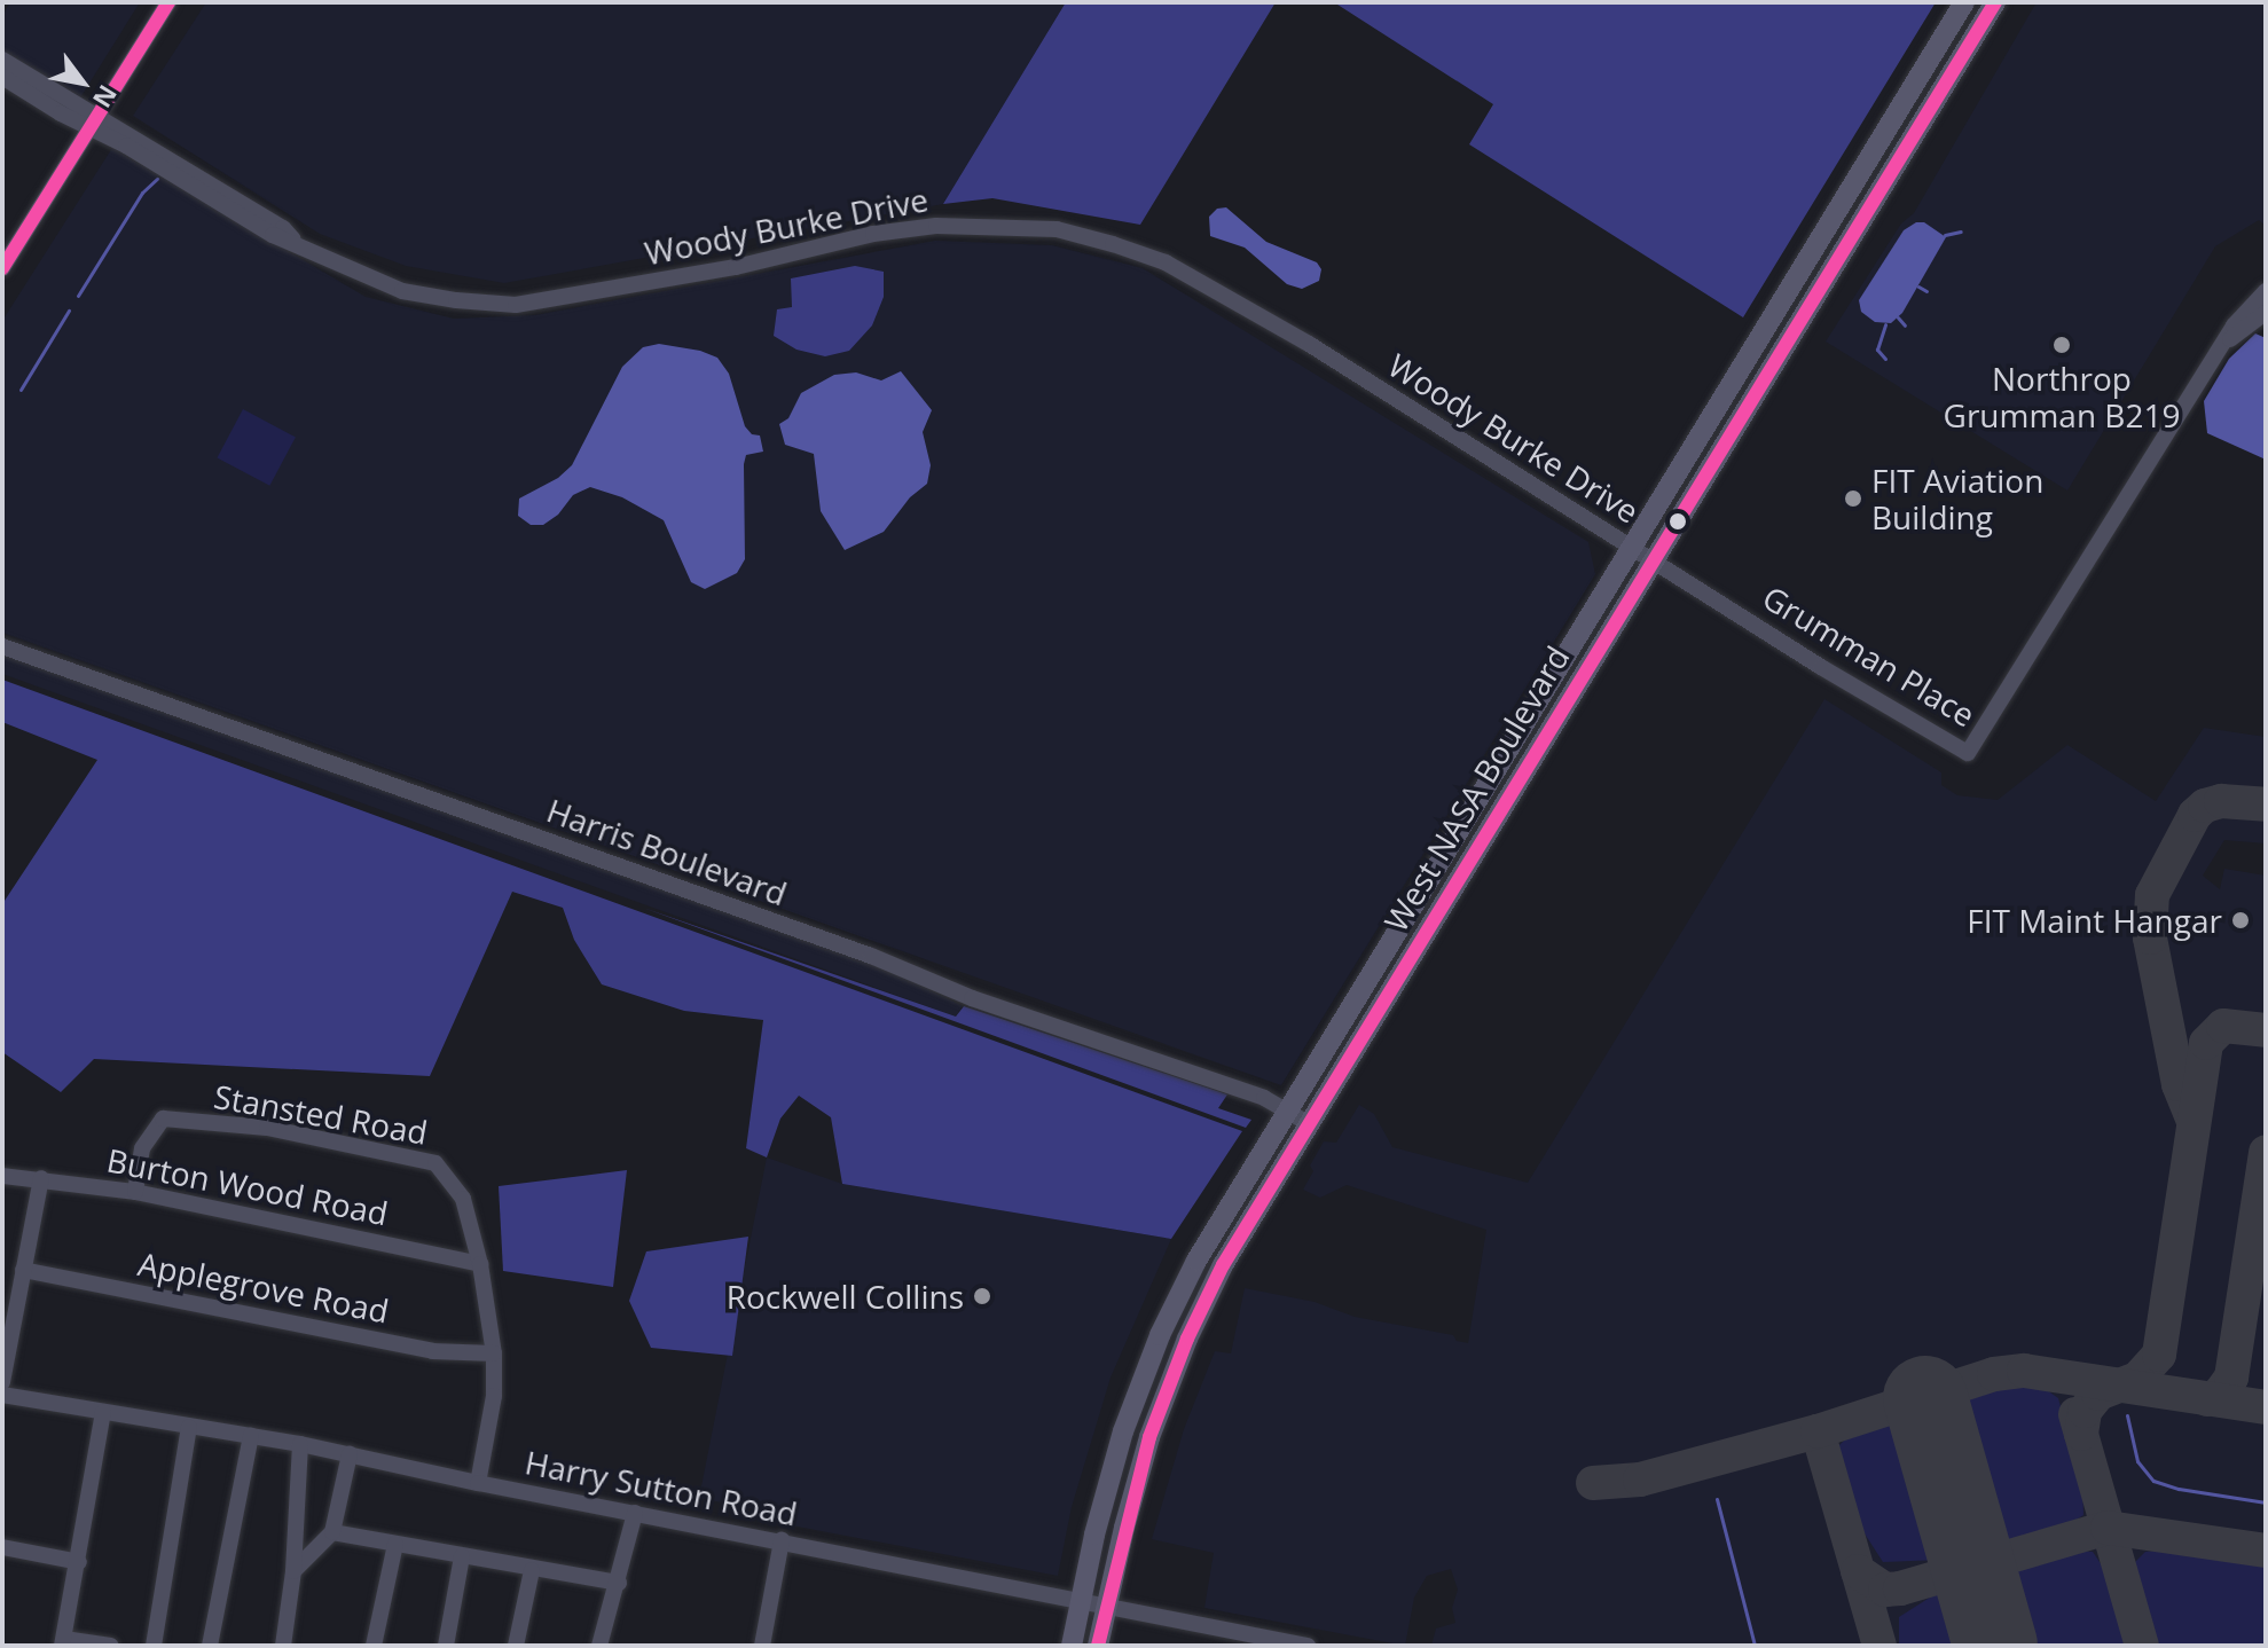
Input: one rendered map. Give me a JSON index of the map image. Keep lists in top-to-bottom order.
{
  "streets": {
    "main road": ["West NASA Boulevard"],
    "street": [
      "Woody Burke Drive",
      "Grumman Place",
      "Harris Boulevard",
      "Stansted Road",
      "Burton Wood Road",
      "Applegrove Road",
      "Harry Sutton Road"
    ]
  },
  "crossings": [
    ["Woody Burke Drive", "Grumman Place"],
    ["Woody Burke Drive", "West NASA Boulevard"],
    ["Grumman Place", "West NASA Boulevard"],
    ["West NASA Boulevard", "Harris Boulevard"],
    ["West NASA Boulevard", "Harry Sutton Road"],
    ["Stansted Road", "Burton Wood Road"],
    ["Stansted Road", "Applegrove Road"],
    ["Stansted Road", "Harry Sutton Road"]
  ],
  "places": [
    "Northrop Grumman B219",
    "FIT Aviation Building",
    "FIT Maint Hangar",
    "Rockwell Collins"
  ],
  "north": "bottom right"
}
